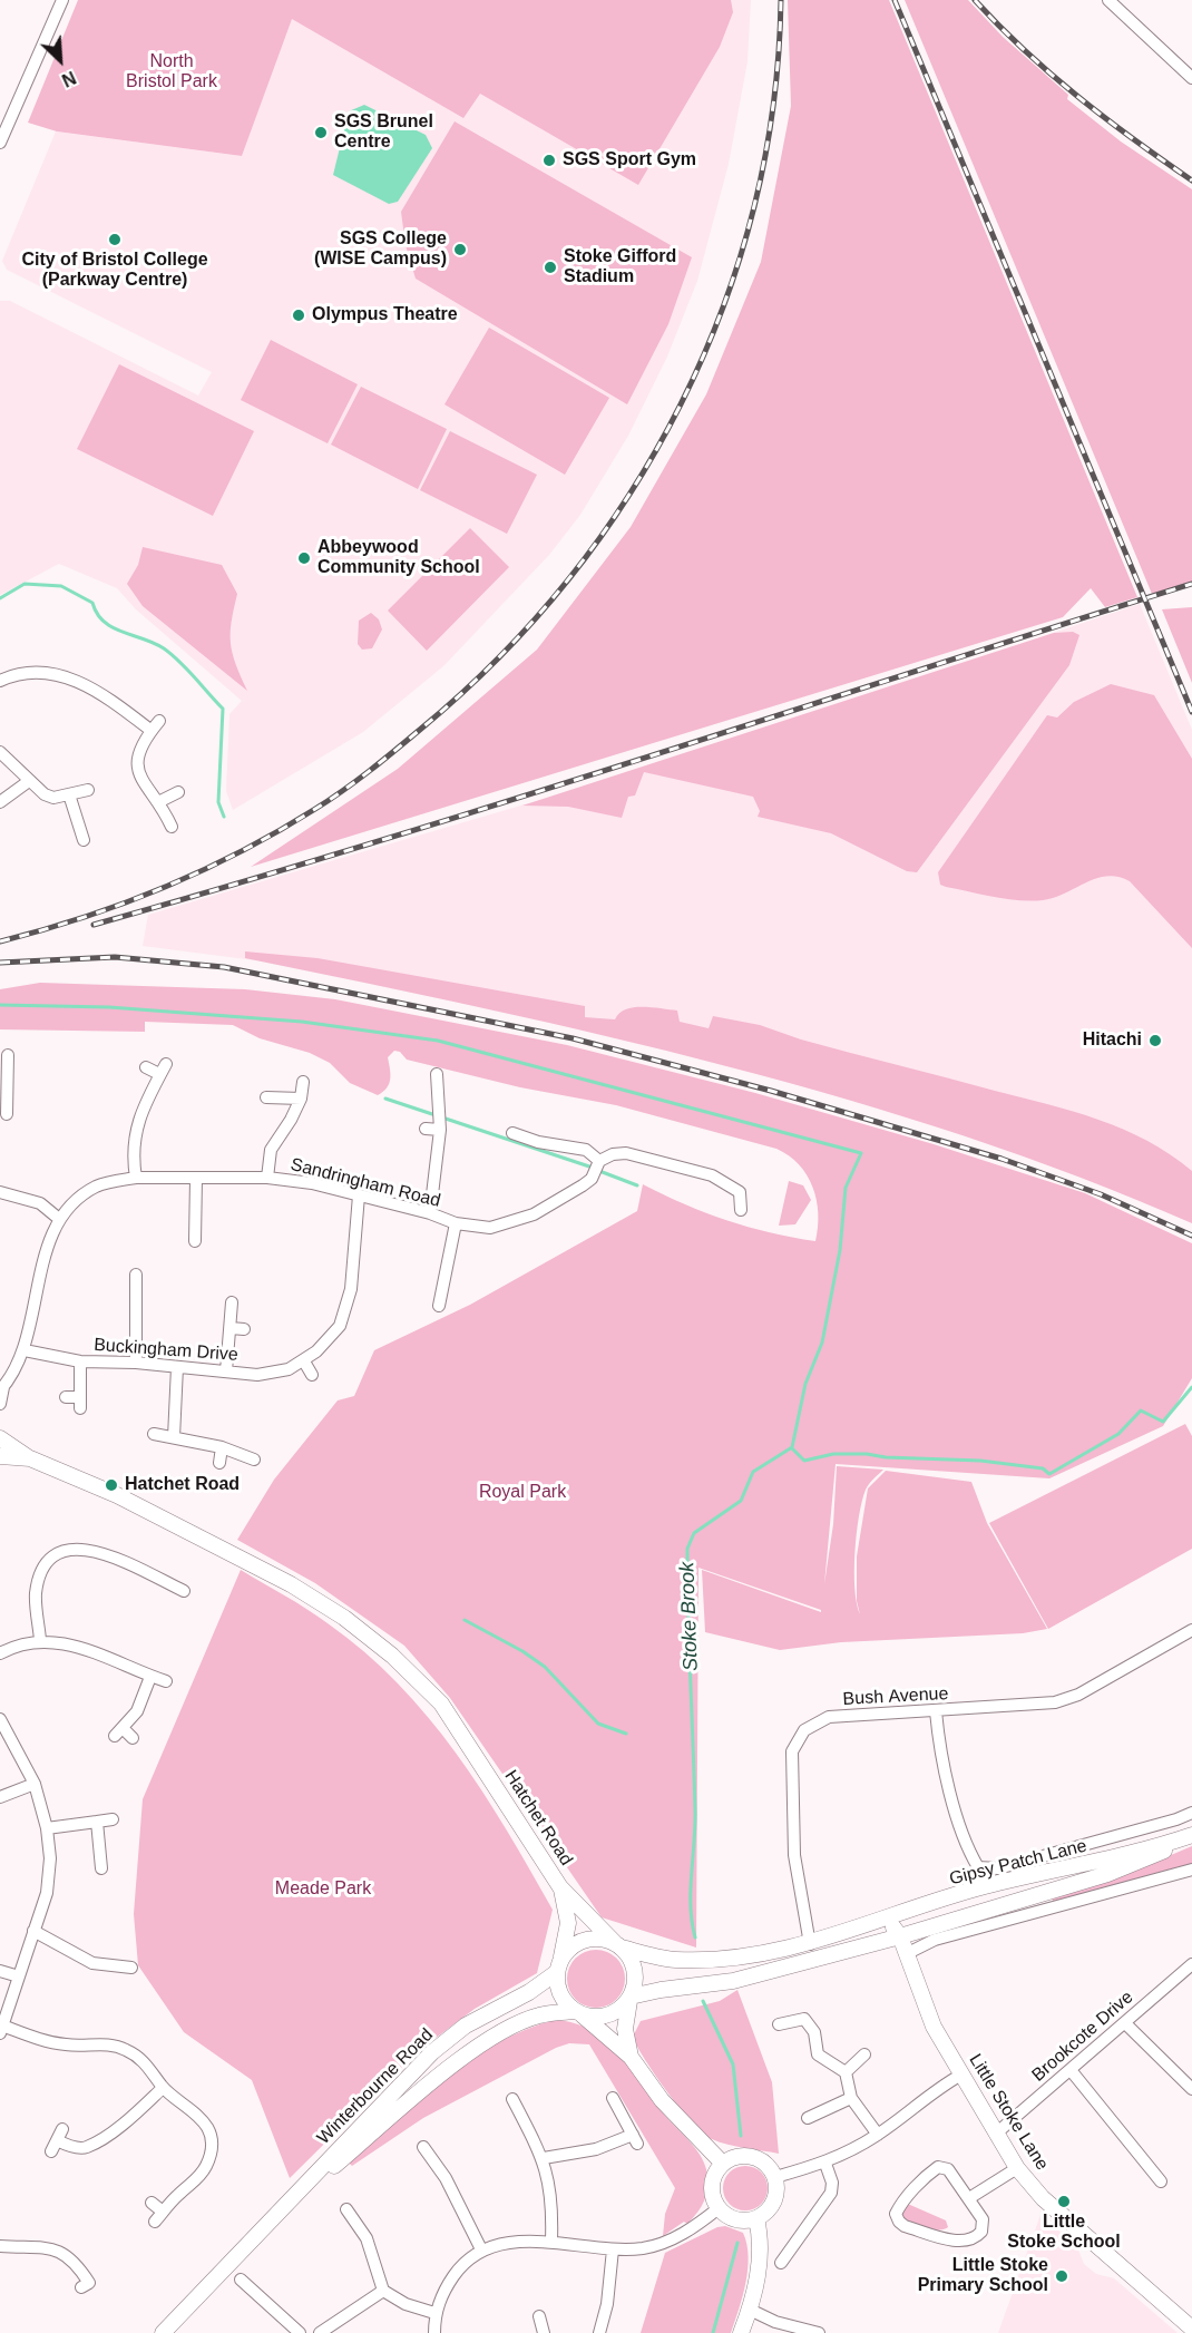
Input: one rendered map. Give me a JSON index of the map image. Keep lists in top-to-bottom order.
{
  "streets": {
    "main road": [
      "Hatchet Road",
      "Gipsy Patch Lane",
      "Winterbourne Road",
      "Little Stoke Lane"
    ],
    "street": [
      "Sandringham Road",
      "Buckingham Drive",
      "Bush Avenue",
      "Brookcote Drive"
    ]
  },
  "crossings": [
    ["Sandringham Road", "Buckingham Drive"],
    ["Bush Avenue", "Gipsy Patch Lane"],
    ["Hatchet Road", "Gipsy Patch Lane"],
    ["Hatchet Road", "Winterbourne Road"],
    ["Gipsy Patch Lane", "Winterbourne Road"],
    ["Gipsy Patch Lane", "Little Stoke Lane"],
    ["Brookcote Drive", "Little Stoke Lane"]
  ],
  "water": ["Stoke Brook"],
  "parks": ["North Bristol Park", "Royal Park", "Meade Park"],
  "places": [
    "SGS Brunel Centre",
    "SGS Sport Gym",
    "City of Bristol College (Parkway Centre)",
    "SGS College (WISE Campus)",
    "Stoke Gifford Stadium",
    "Olympus Theatre",
    "Abbeywood Community School",
    "Hitachi",
    "Hatchet Road",
    "Little Stoke School",
    "Little Stoke Primary School"
  ],
  "north": "bottom right"
}
